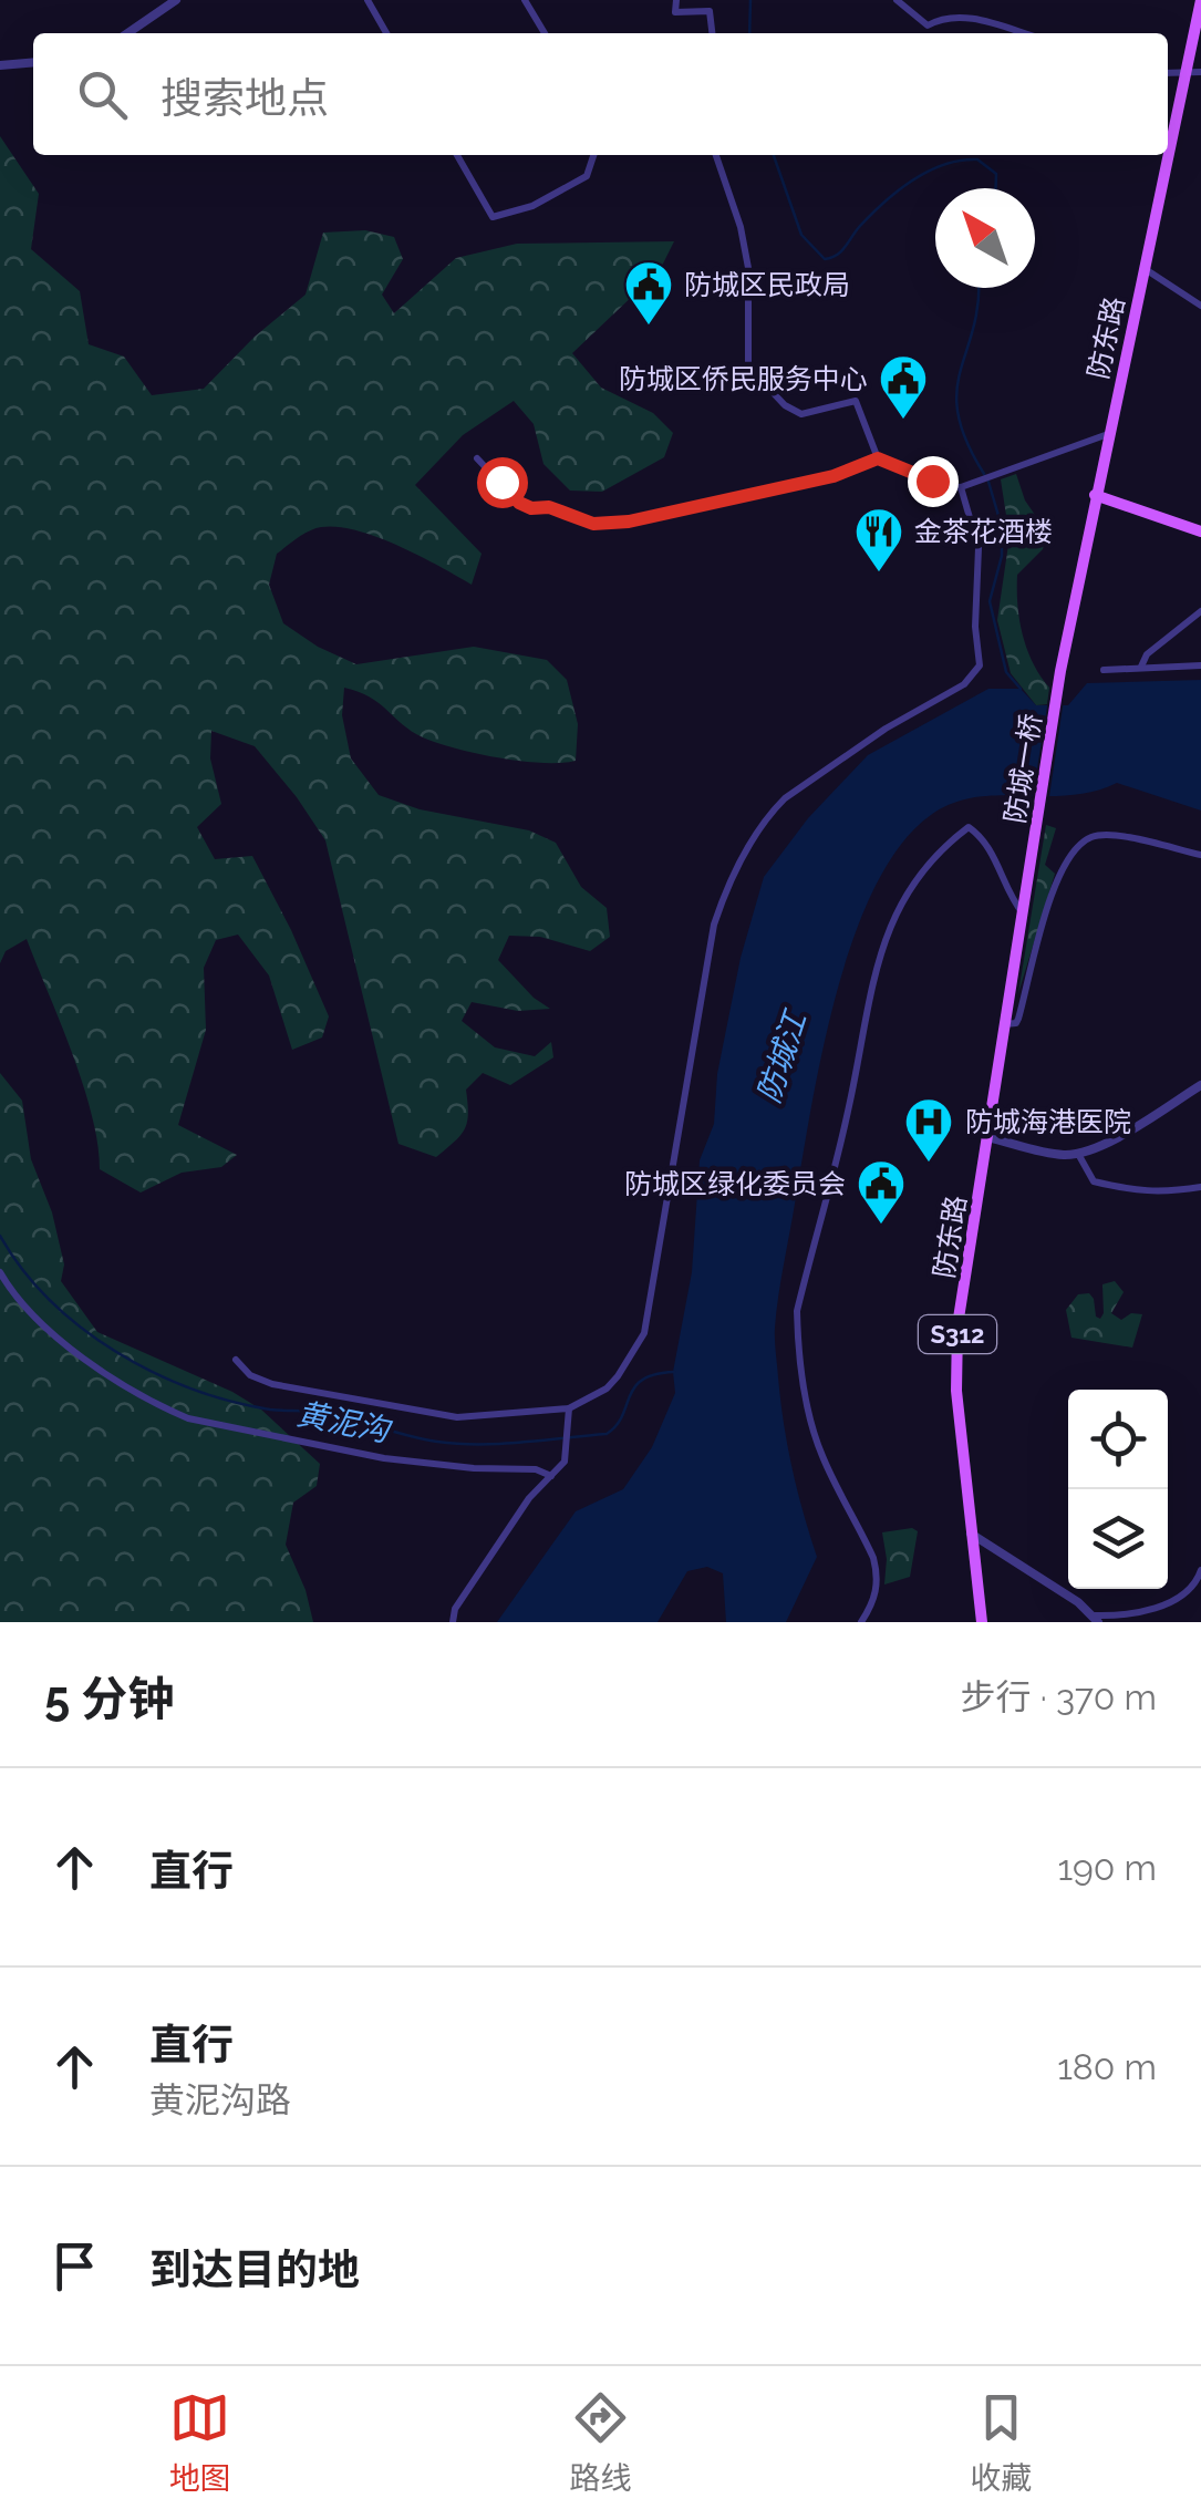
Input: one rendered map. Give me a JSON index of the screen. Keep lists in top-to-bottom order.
{
  "streets": {
    "main road": ["防东路", "防城一桥", "S312"]
  },
  "crossings": [
    ["防东路", "防城一桥"]
  ],
  "water": ["防城江", "黄泥沟"],
  "places": {
    "public building": ["防城区民政局", "防城区侨民服务中心", "防城区绿化委员会"],
    "restaurant": ["金茶花酒楼"],
    "hospital": ["防城海港医院"]
  },
  "north": "top left",
  "page": {
    "search": "搜索地点",
    "heading": ["5 分钟", "步行 · 370 m"],
    "list": [
      ["直行", "190 m"],
      ["直行", "黄泥沟路", "180 m"],
      "到达目的地"
    ],
    "nav": ["地图", "路线", "收藏"]
  }
}
